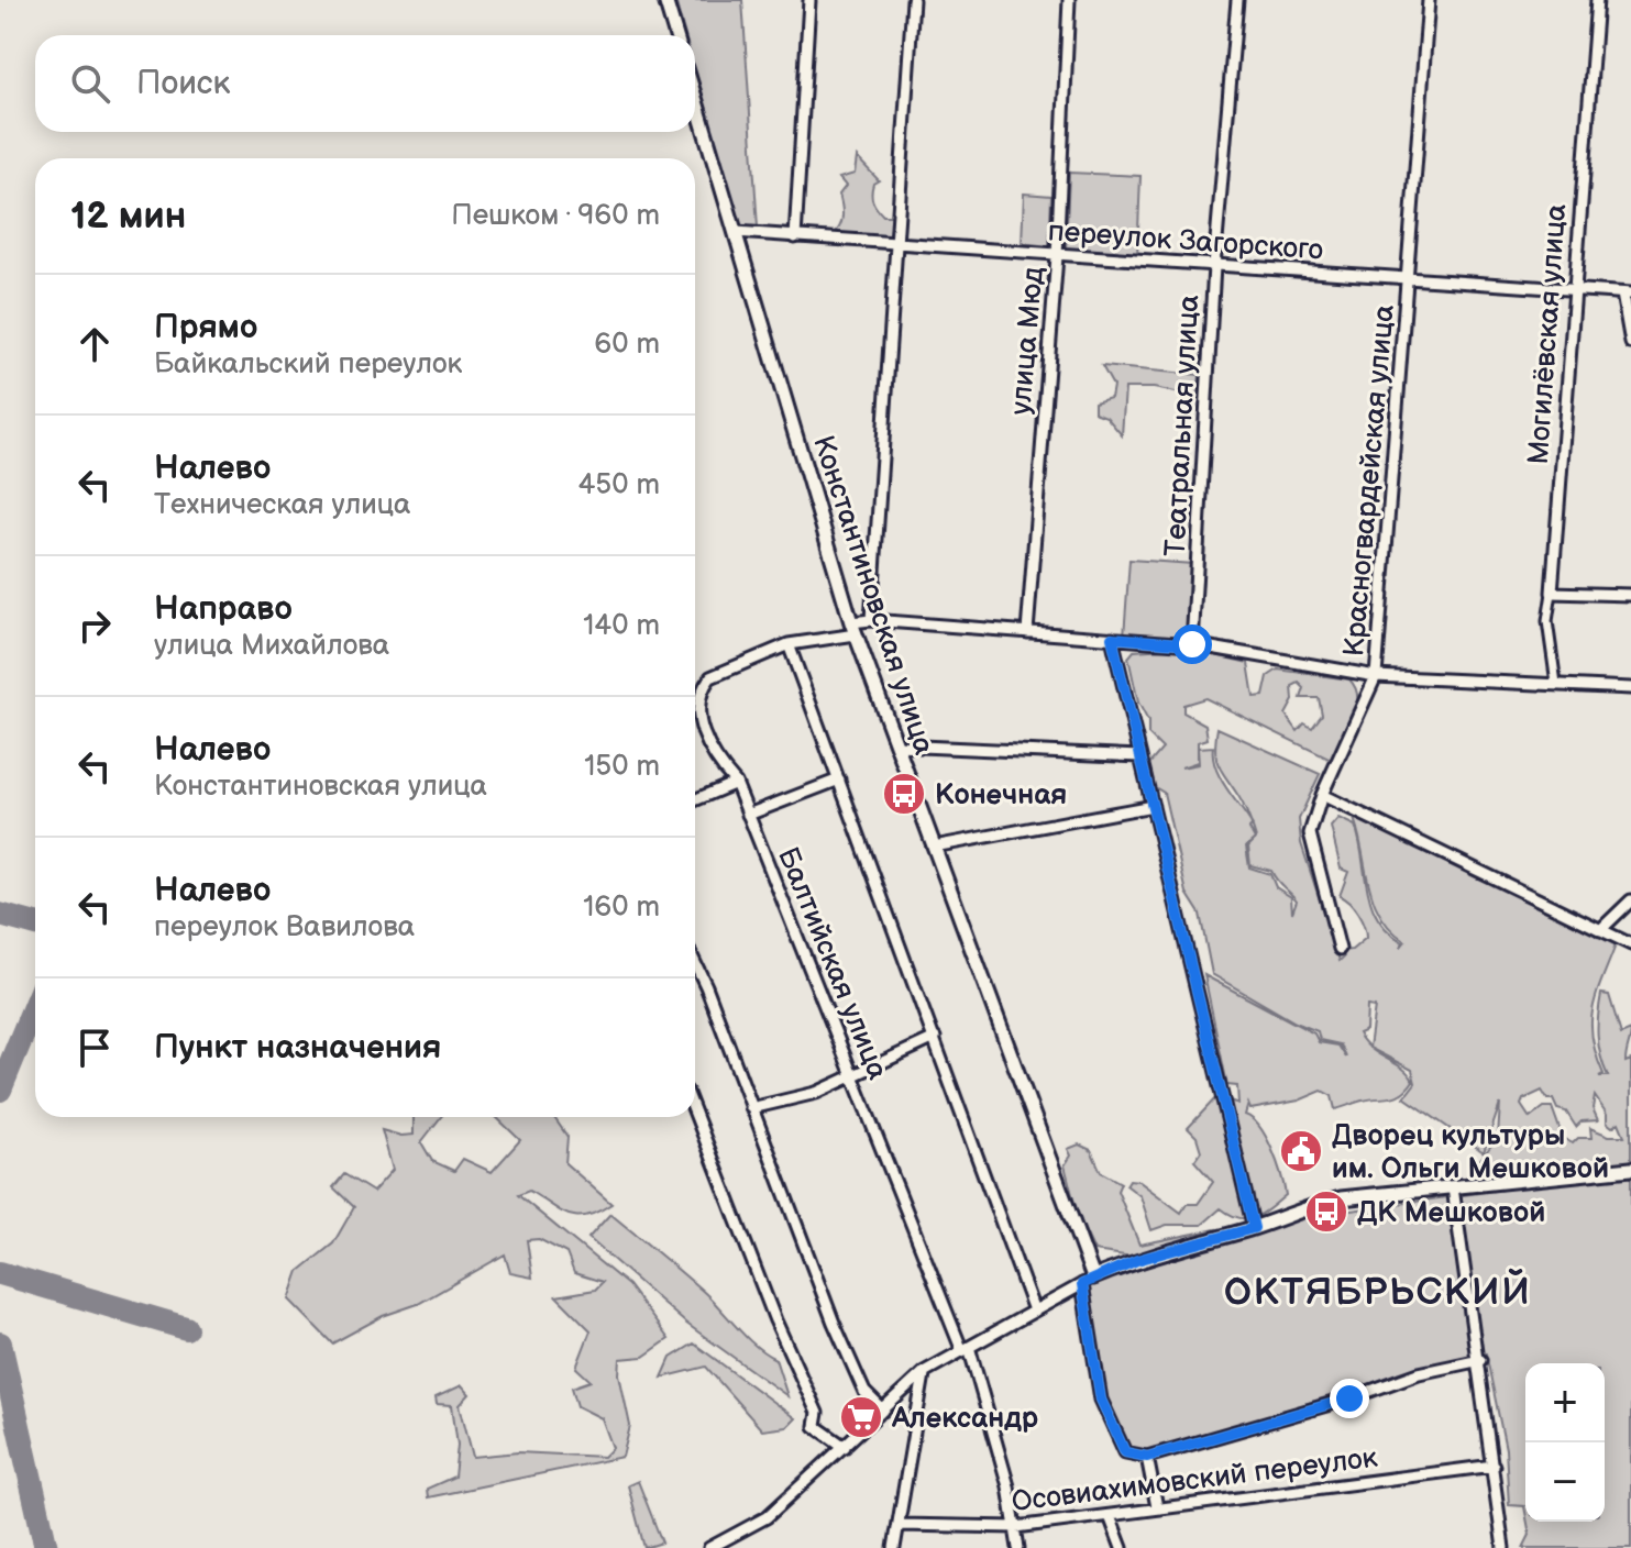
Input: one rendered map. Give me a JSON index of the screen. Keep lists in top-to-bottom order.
{
  "streets": {
    "street": [
      "переулок Загорского",
      "Могилёвская улица",
      "улица Мюд",
      "Театральная улица",
      "Красногвардейская улица",
      "Константиновская улица",
      "Балтийская улица",
      "Осовиахимовский переулок"
    ]
  },
  "crossings": [
    ["переулок Загорского", "Могилёвская улица"],
    ["переулок Загорского", "улица Мюд"],
    ["переулок Загорского", "Театральная улица"],
    ["переулок Загорского", "Красногвардейская улица"],
    ["переулок Загорского", "Константиновская улица"],
    ["Балтийская улица", "Осовиахимовский переулок"]
  ],
  "districts": ["ОКТЯБРЬСКИЙ"],
  "places": {
    "bus stop": ["Конечная", "ДК Мешковой"],
    "public building": ["Дворец культуры им. Ольги Мешковой"],
    "supermarket": ["Александр"]
  },
  "page": {
    "search": "Поиск",
    "heading": ["12 мин", "Пешком · 960 m"],
    "list": [
      ["Прямо", "Байкальский переулок", "60 m"],
      ["Налево", "Техническая улица", "450 m"],
      ["Направо", "улица Михайлова", "140 m"],
      ["Налево", "Константиновская улица", "150 m"],
      ["Налево", "переулок Вавилова", "160 m"],
      "Пункт назначения"
    ],
    "map_buttons": ["+", "−"]
  }
}
